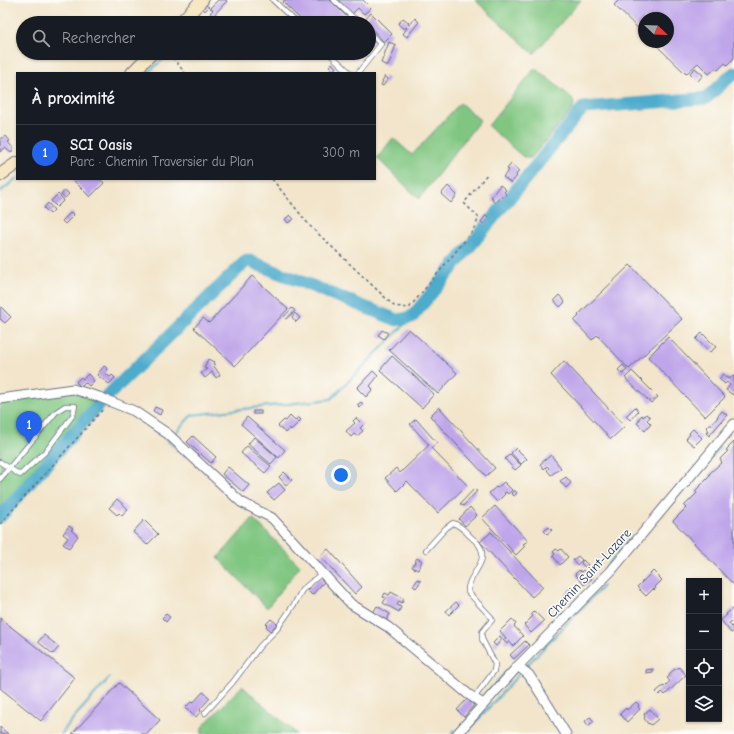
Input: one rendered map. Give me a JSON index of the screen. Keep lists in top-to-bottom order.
{
  "streets": {
    "street": ["Chemin Saint-Lazare"]
  },
  "north": "bottom right",
  "page": {
    "search": "Rechercher",
    "heading": "À proximité",
    "list": [
      {
        "mark": "1",
        "name": "SCI Oasis",
        "note": "Parc · Chemin Traversier du Plan",
        "value": "300 m"
      }
    ],
    "pins": "1",
    "map_buttons": ["+", "−"]
  }
}
